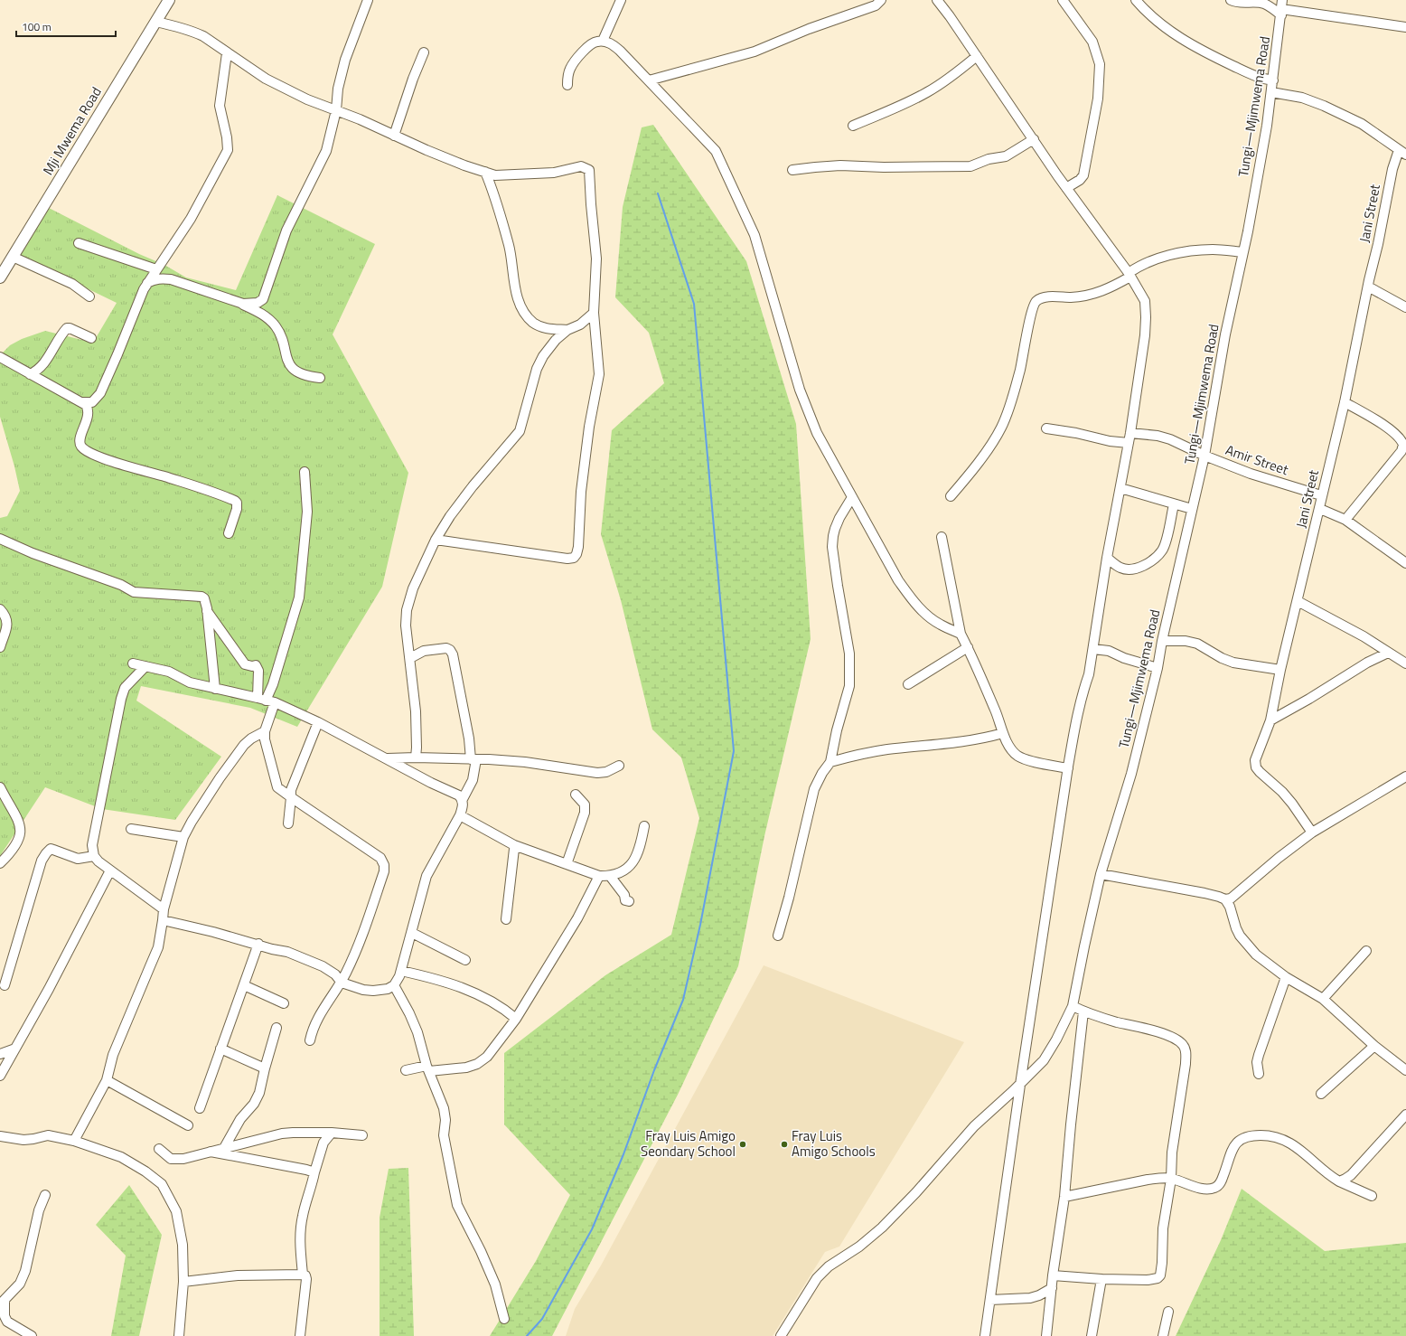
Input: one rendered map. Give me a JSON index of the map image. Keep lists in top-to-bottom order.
{
  "streets": {
    "main road": ["Mji Mwema Road"],
    "street": ["Tungi—Mjimwema Road", "Jani Street", "Amir Street"]
  },
  "crossings": [
    ["Tungi—Mjimwema Road", "Amir Street"],
    ["Jani Street", "Amir Street"]
  ],
  "places": ["Fray Luis Amigo Seondary School", "Fray Luis Amigo Schools"],
  "scale_bar": "100 m"
}
